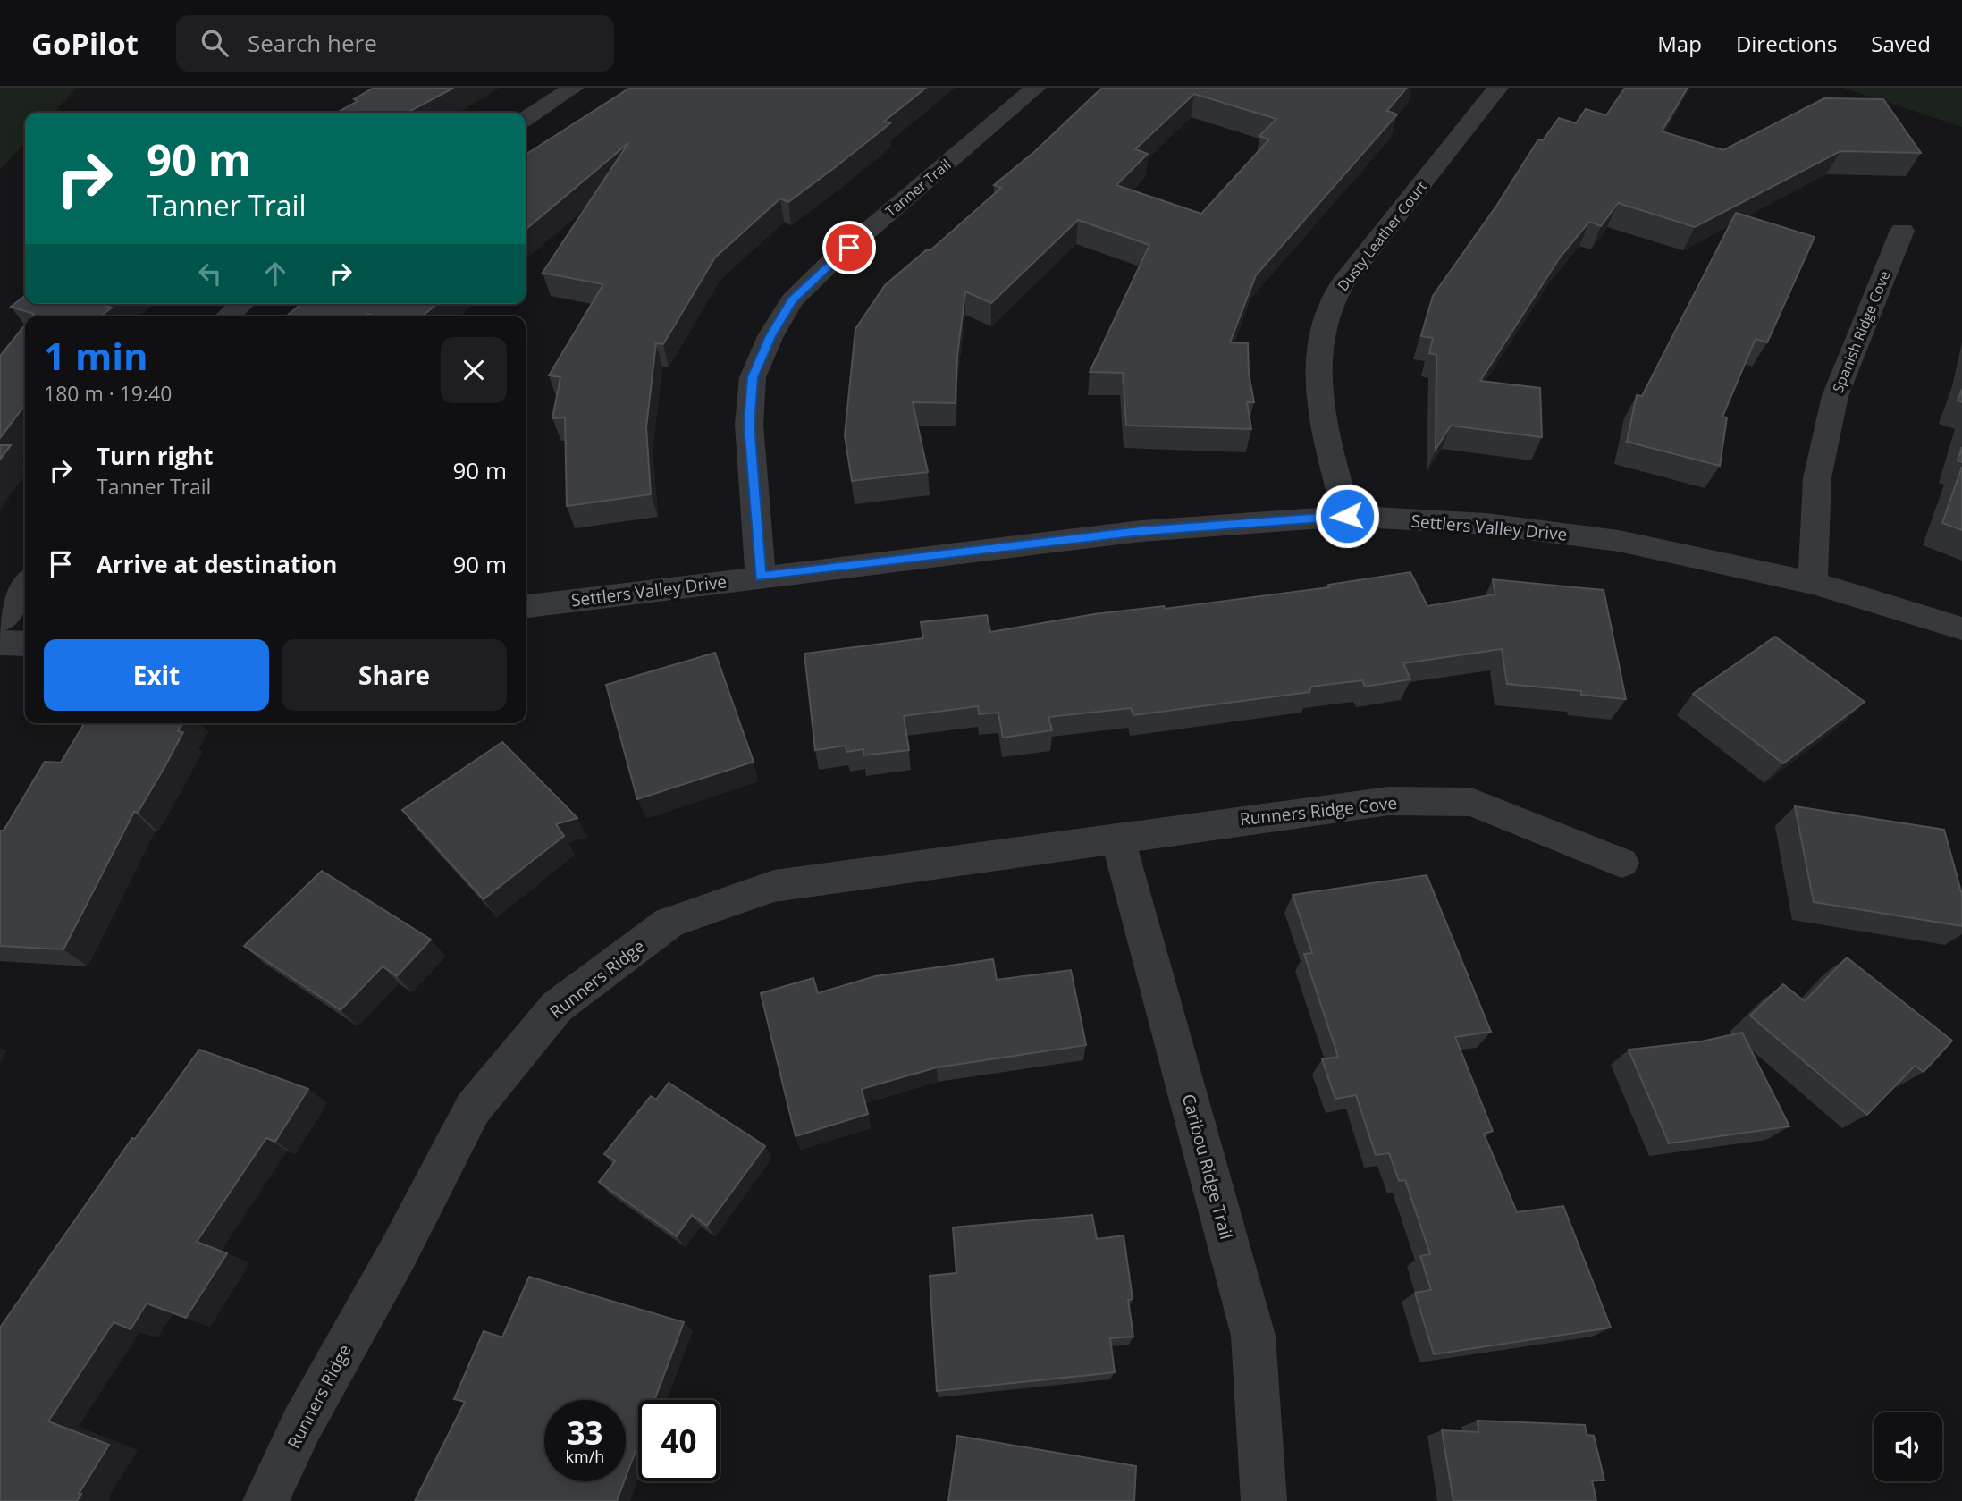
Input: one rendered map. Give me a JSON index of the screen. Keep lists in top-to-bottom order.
{
  "streets": {
    "street": [
      "Tanner Trail",
      "Dusty Leather Court",
      "Spanish Ridge Cove",
      "Settlers Valley Drive",
      "Runners Ridge Cove",
      "Runners Ridge",
      "Caribou Ridge Trail"
    ]
  },
  "crossings": [
    ["Tanner Trail", "Settlers Valley Drive"],
    ["Dusty Leather Court", "Settlers Valley Drive"],
    ["Spanish Ridge Cove", "Settlers Valley Drive"],
    ["Runners Ridge Cove", "Runners Ridge"],
    ["Runners Ridge Cove", "Caribou Ridge Trail"],
    ["Runners Ridge", "Caribou Ridge Trail"]
  ],
  "page": {
    "header": "GoPilot",
    "search": "Search here",
    "nav": ["Map", "Directions", "Saved"],
    "turn": ["90 m", "Tanner Trail"],
    "heading": ["1 min", "180 m · 19:40"],
    "list": [
      {
        "name": "Turn right",
        "note": "Tanner Trail",
        "value": "90 m"
      },
      {
        "name": "Arrive at destination",
        "value": "90 m"
      }
    ],
    "buttons": ["Exit", "Share"],
    "speed": "33 km/h",
    "limit": "40"
  }
}
